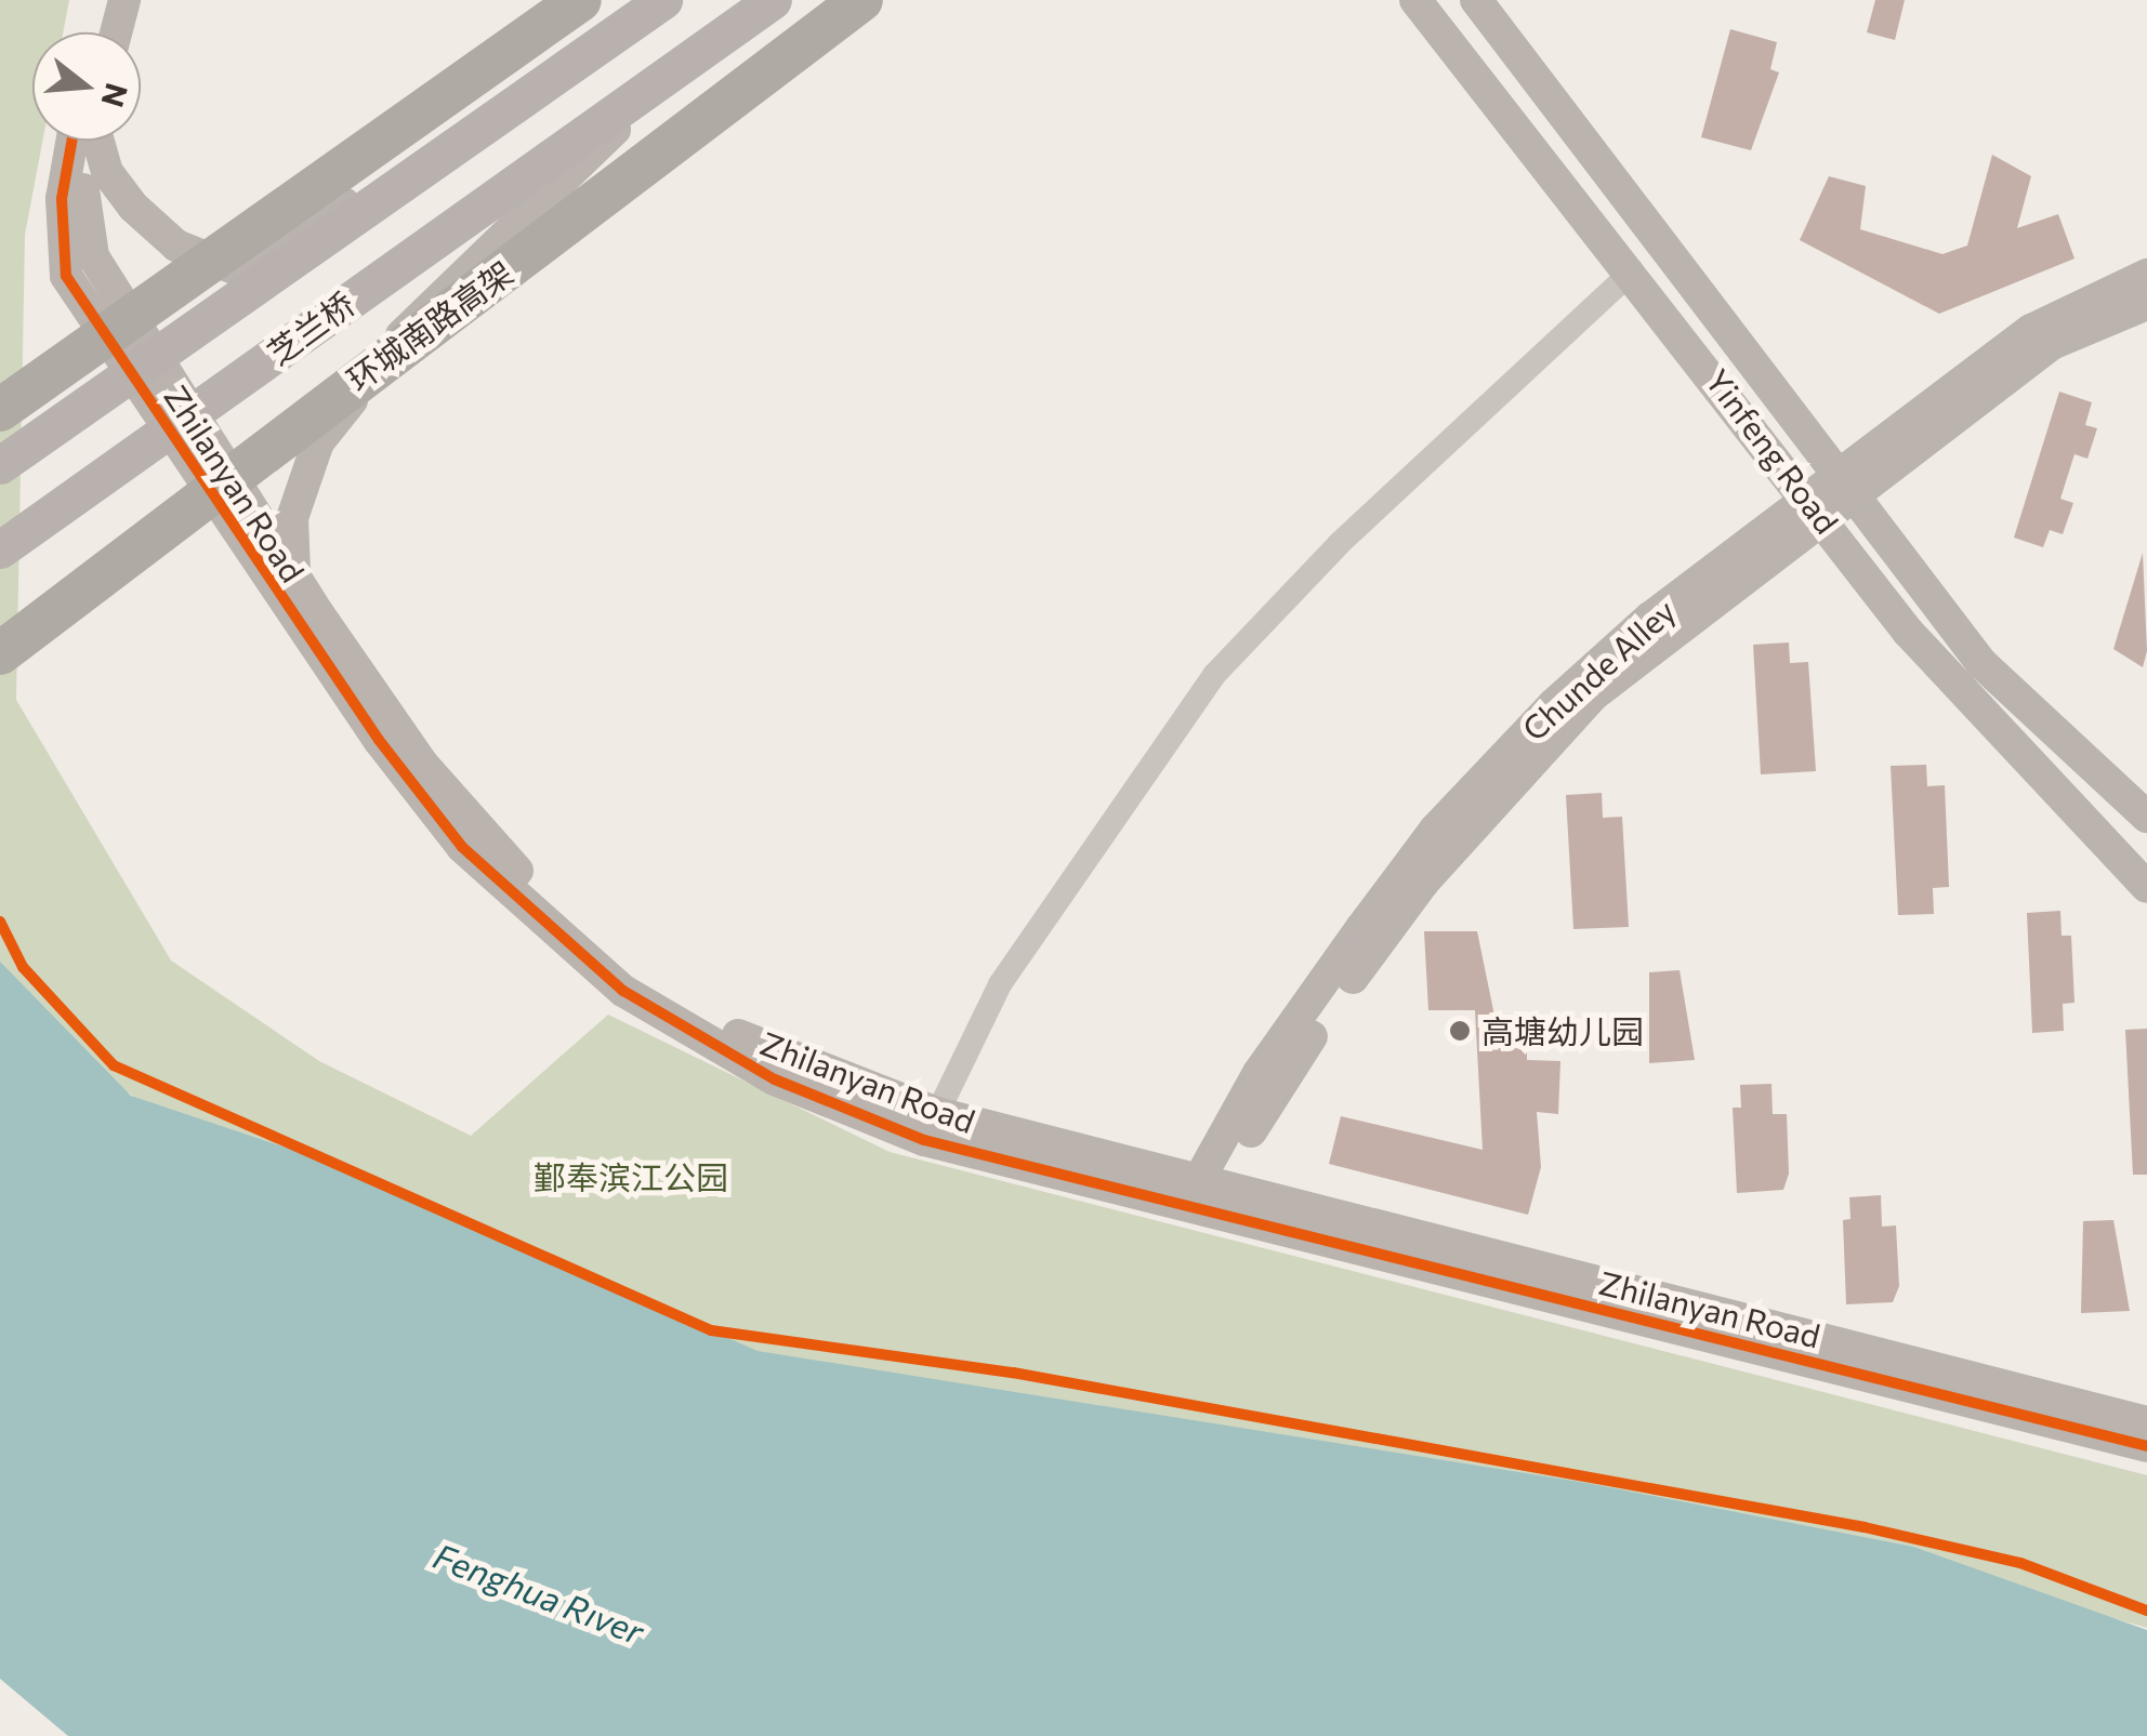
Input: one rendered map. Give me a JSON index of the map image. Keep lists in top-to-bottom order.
{
  "streets": {
    "highway": ["环城南路高架"],
    "main road": ["芝兰桥"],
    "street": ["Yinfeng Road", "Zhilanyan Road", "Chunde Alley"]
  },
  "crossings": [
    ["Yinfeng Road", "Chunde Alley"],
    ["Zhilanyan Road", "Chunde Alley"]
  ],
  "water": ["Fenghua Rıver"],
  "parks": ["鄞奉滨江公园"],
  "places": ["高塘幼儿园"],
  "north": "right"
}
